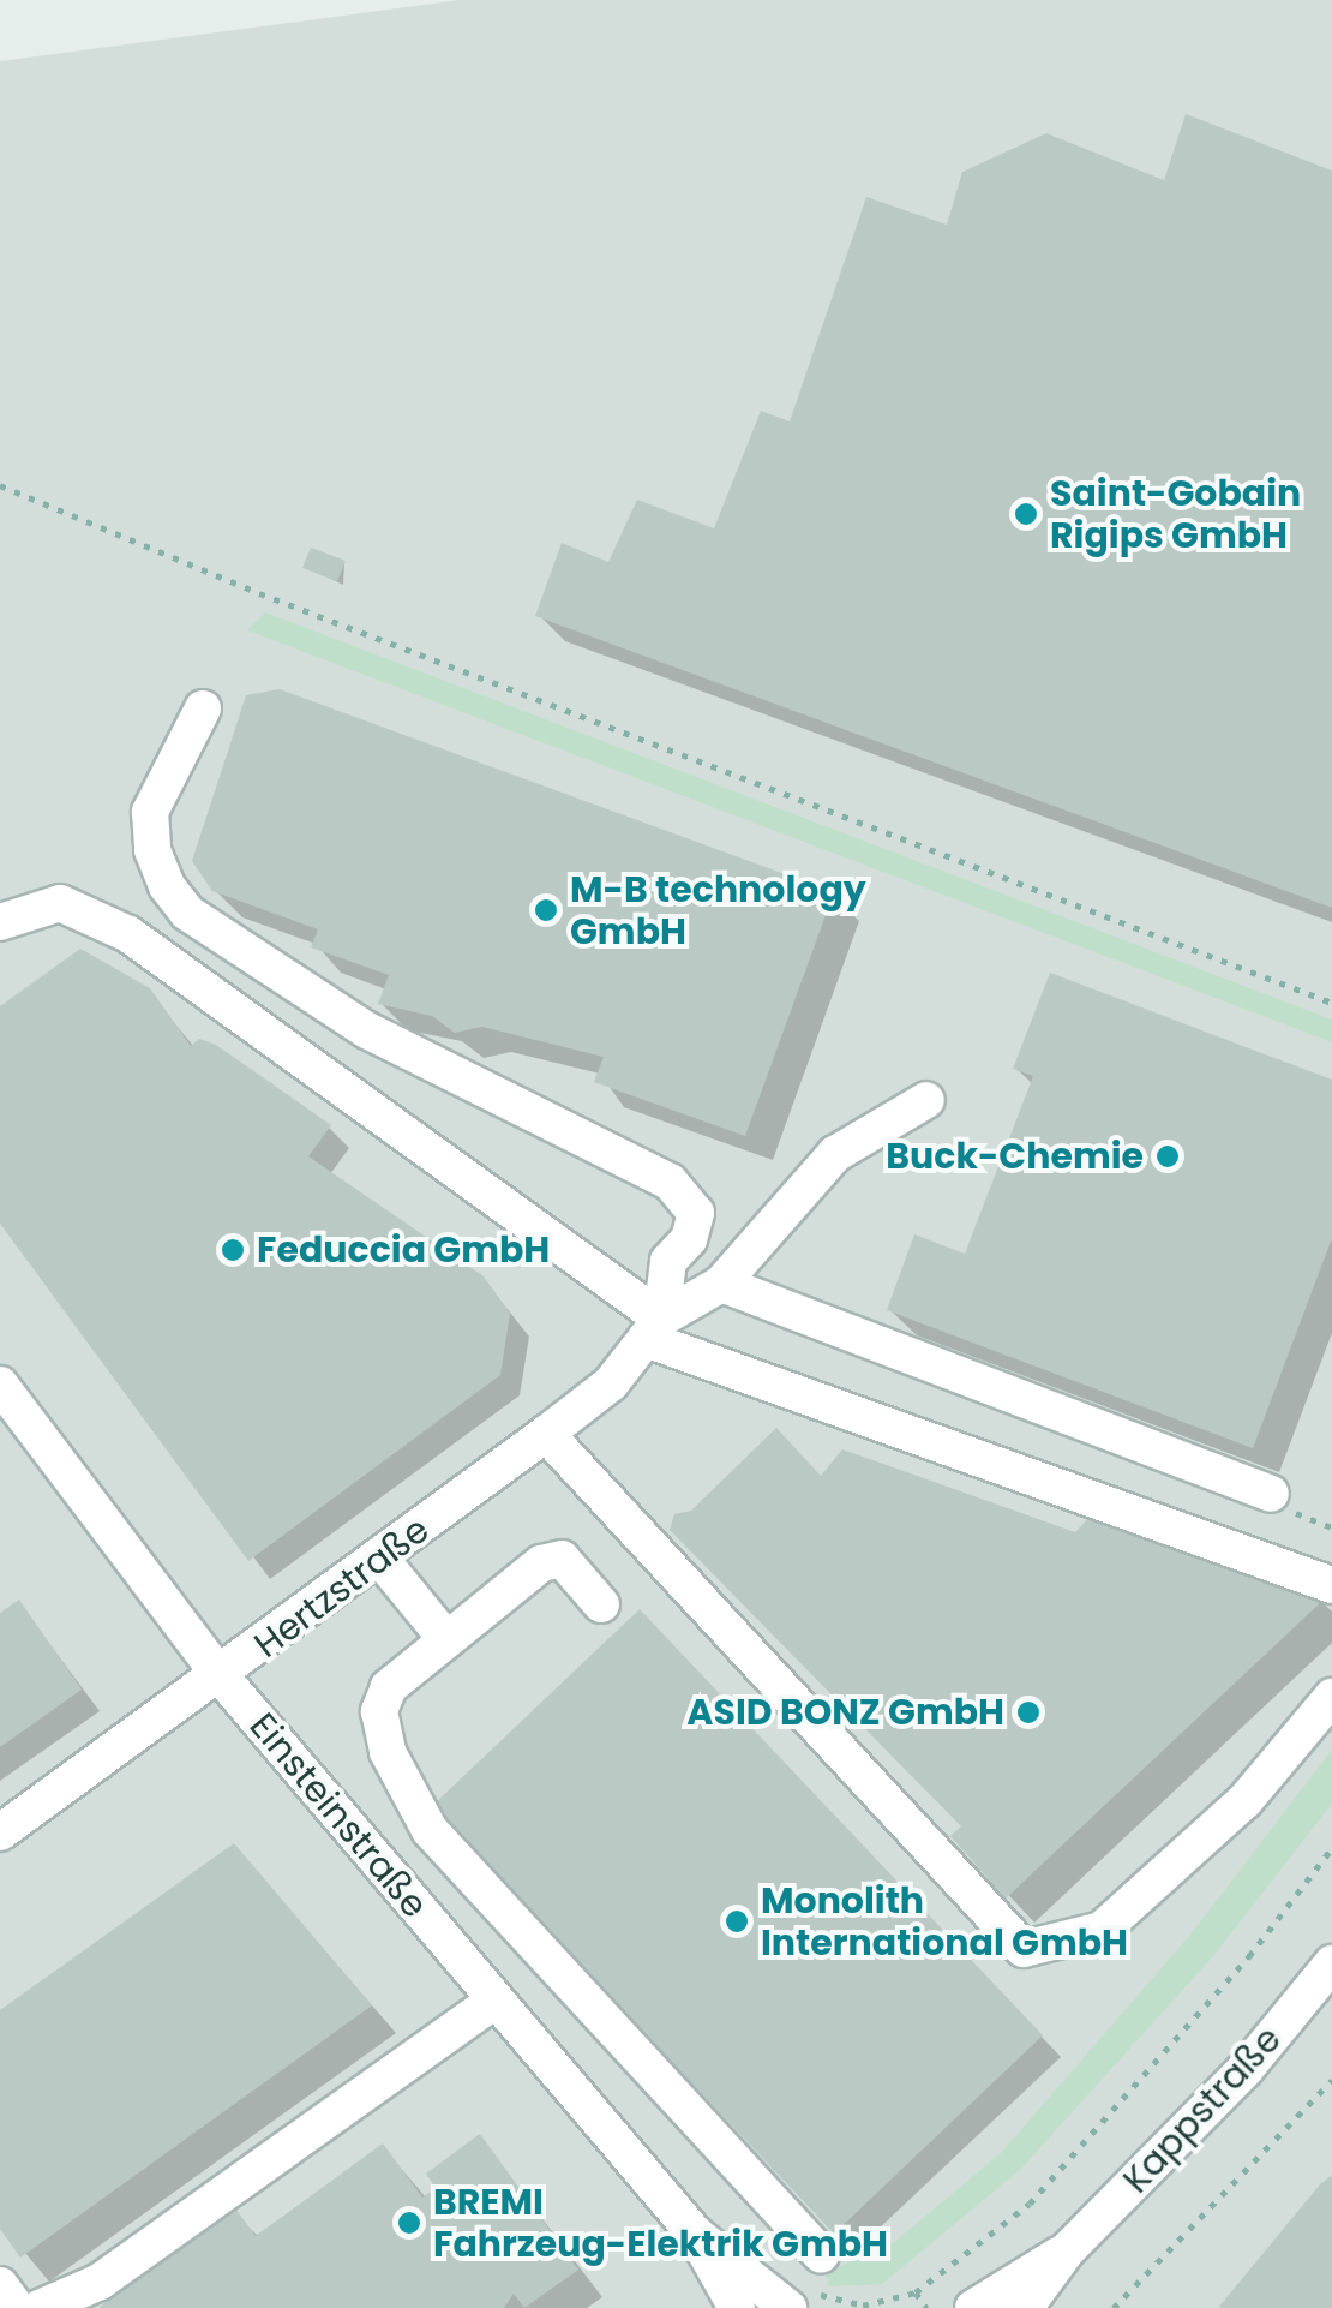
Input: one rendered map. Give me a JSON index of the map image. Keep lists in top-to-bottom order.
{
  "streets": {
    "street": ["Hertzstraße", "Einsteinstraße", "Kappstraße"]
  },
  "crossings": [
    ["Hertzstraße", "Einsteinstraße"]
  ],
  "places": [
    "Saint-Gobain Rigips GmbH",
    "M-B technology GmbH",
    "Buck-Chemie",
    "Feduccia GmbH",
    "ASID BONZ GmbH",
    "Monolith International GmbH",
    "BREMI Fahrzeug-Elektrik GmbH"
  ]
}
